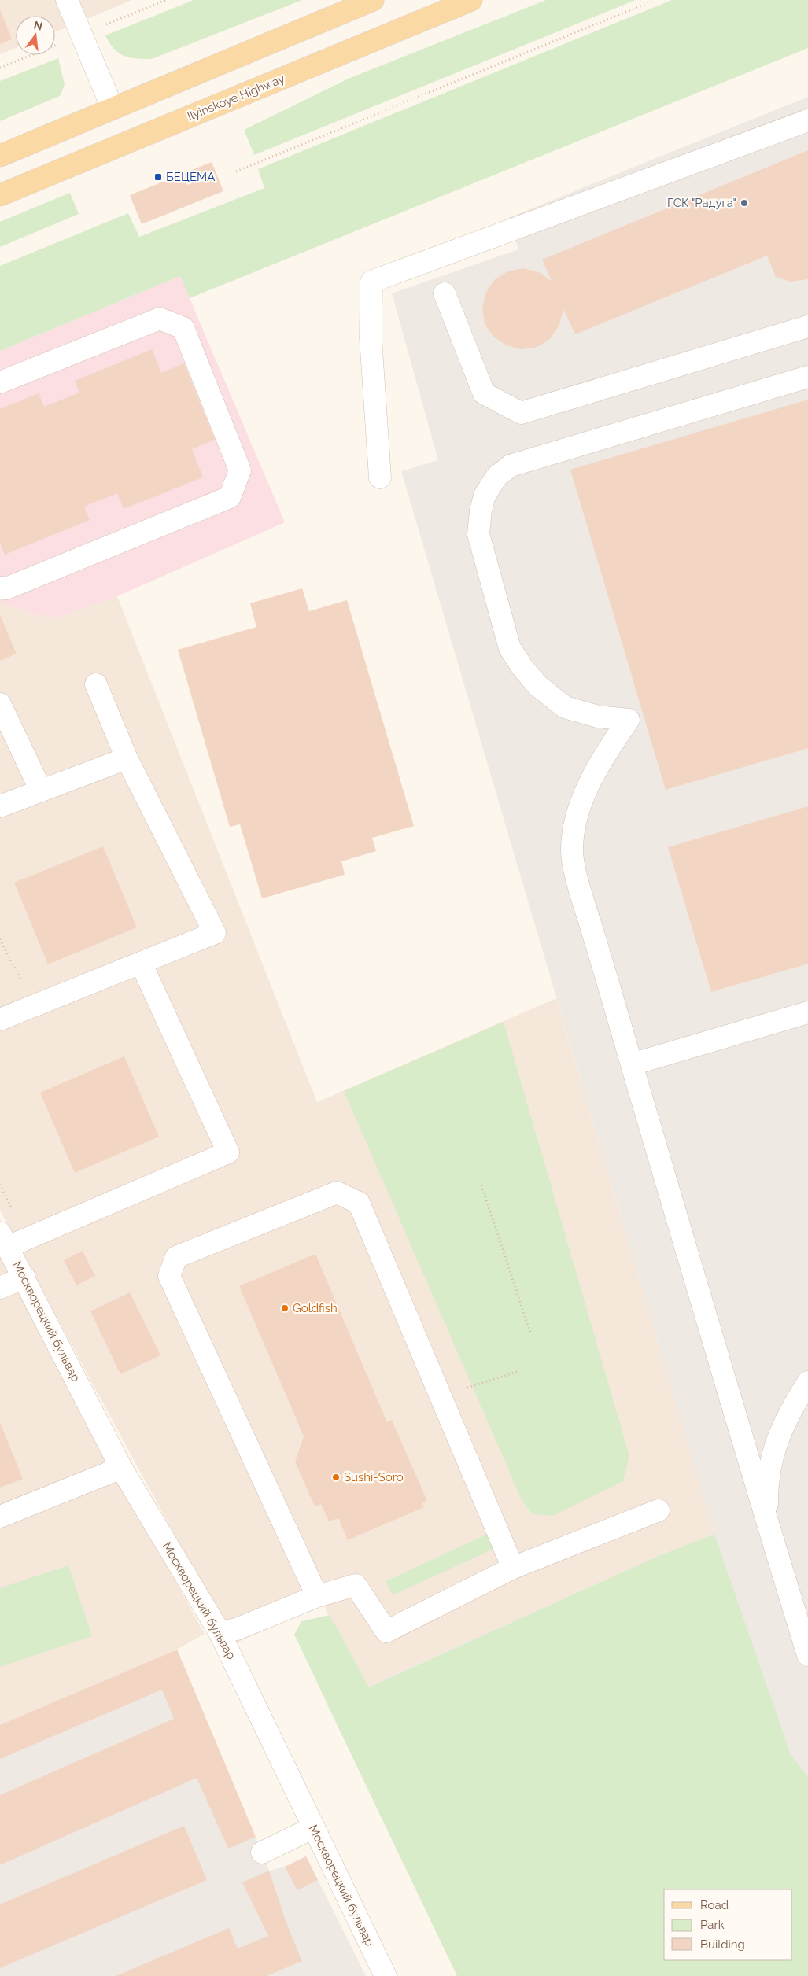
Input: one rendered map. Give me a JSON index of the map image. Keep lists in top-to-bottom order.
{
  "streets": {
    "main road": ["Ilyinskoye Highway"],
    "street": ["Москворецкий бульвар"]
  },
  "places": {
    "transit": ["БЕЦЕМА"],
    "other": ["ГСК \"Радуга\"", "Goldfish", "Sushi-Soro"]
  },
  "legend": ["Road", "Park", "Building"],
  "north": "top"
}
